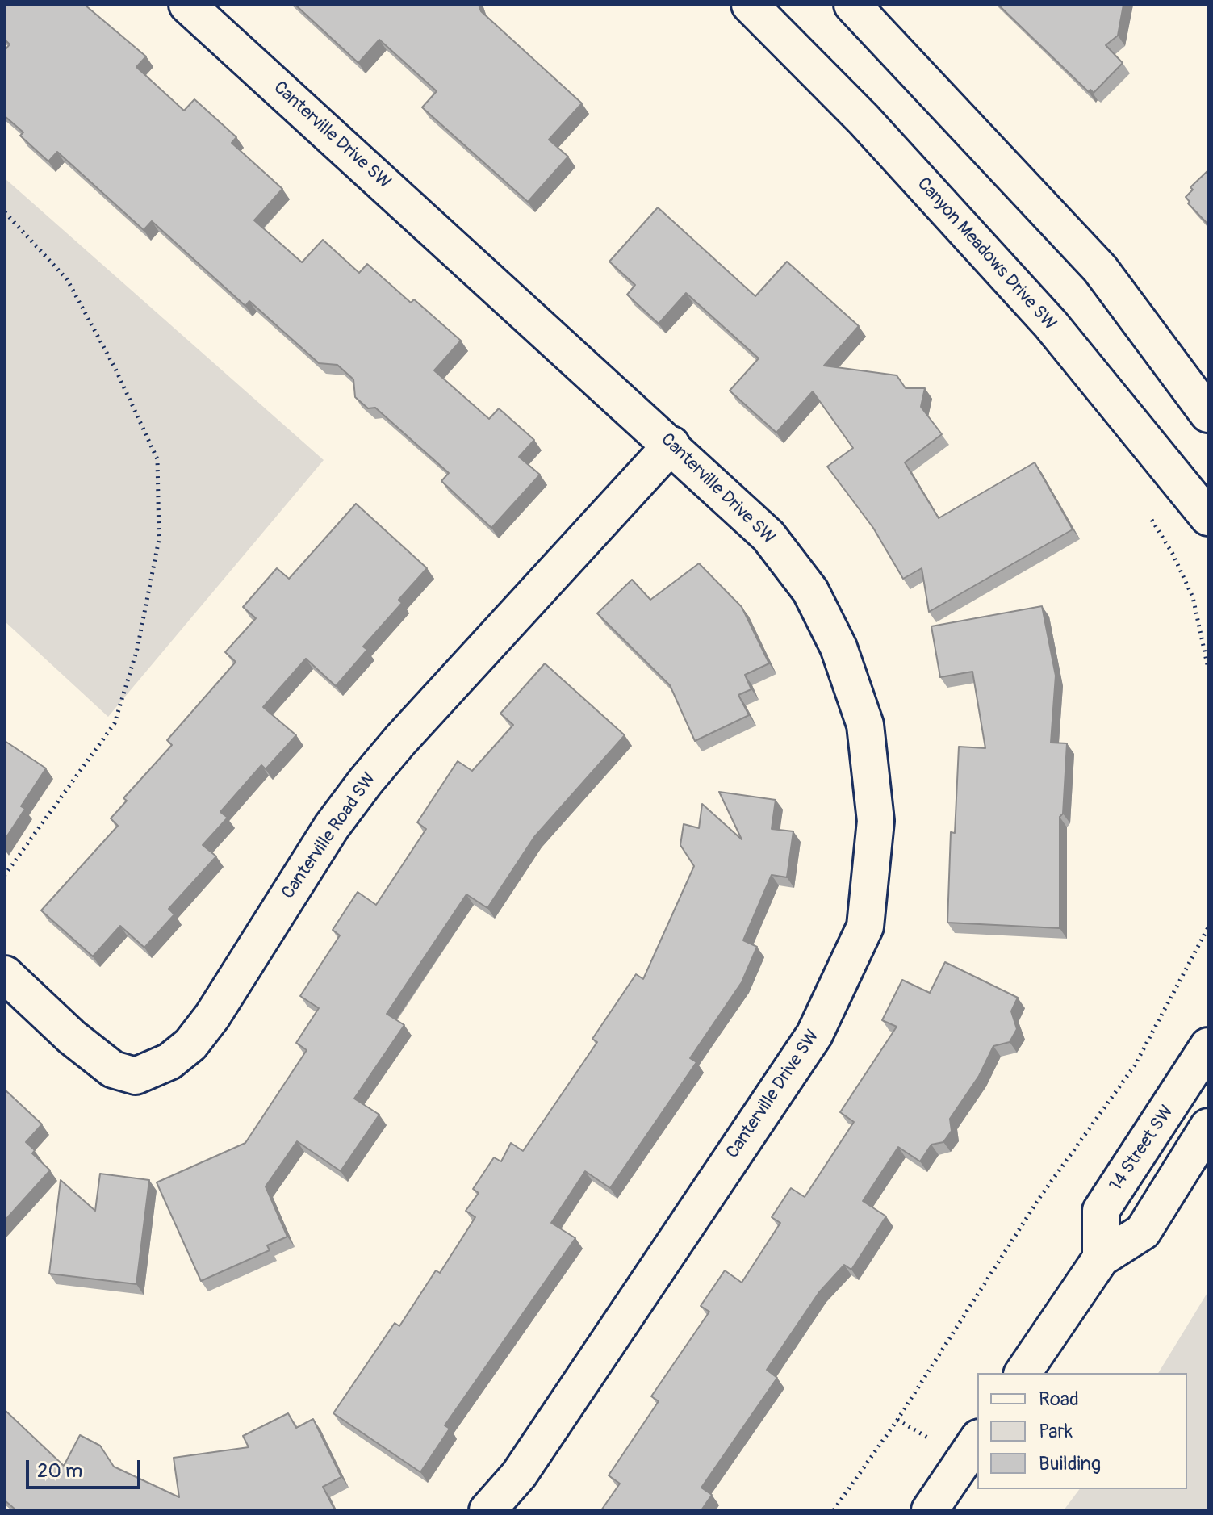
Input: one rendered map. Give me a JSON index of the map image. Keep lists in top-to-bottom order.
{
  "streets": {
    "street": [
      "Canterville Drive SW",
      "Canyon Meadows Drive SW",
      "Canterville Road SW",
      "14 Street SW"
    ]
  },
  "crossings": [
    ["Canterville Drive SW", "Canterville Road SW"]
  ],
  "legend": ["Road", "Park", "Building"],
  "scale_bar": "20 m"
}
